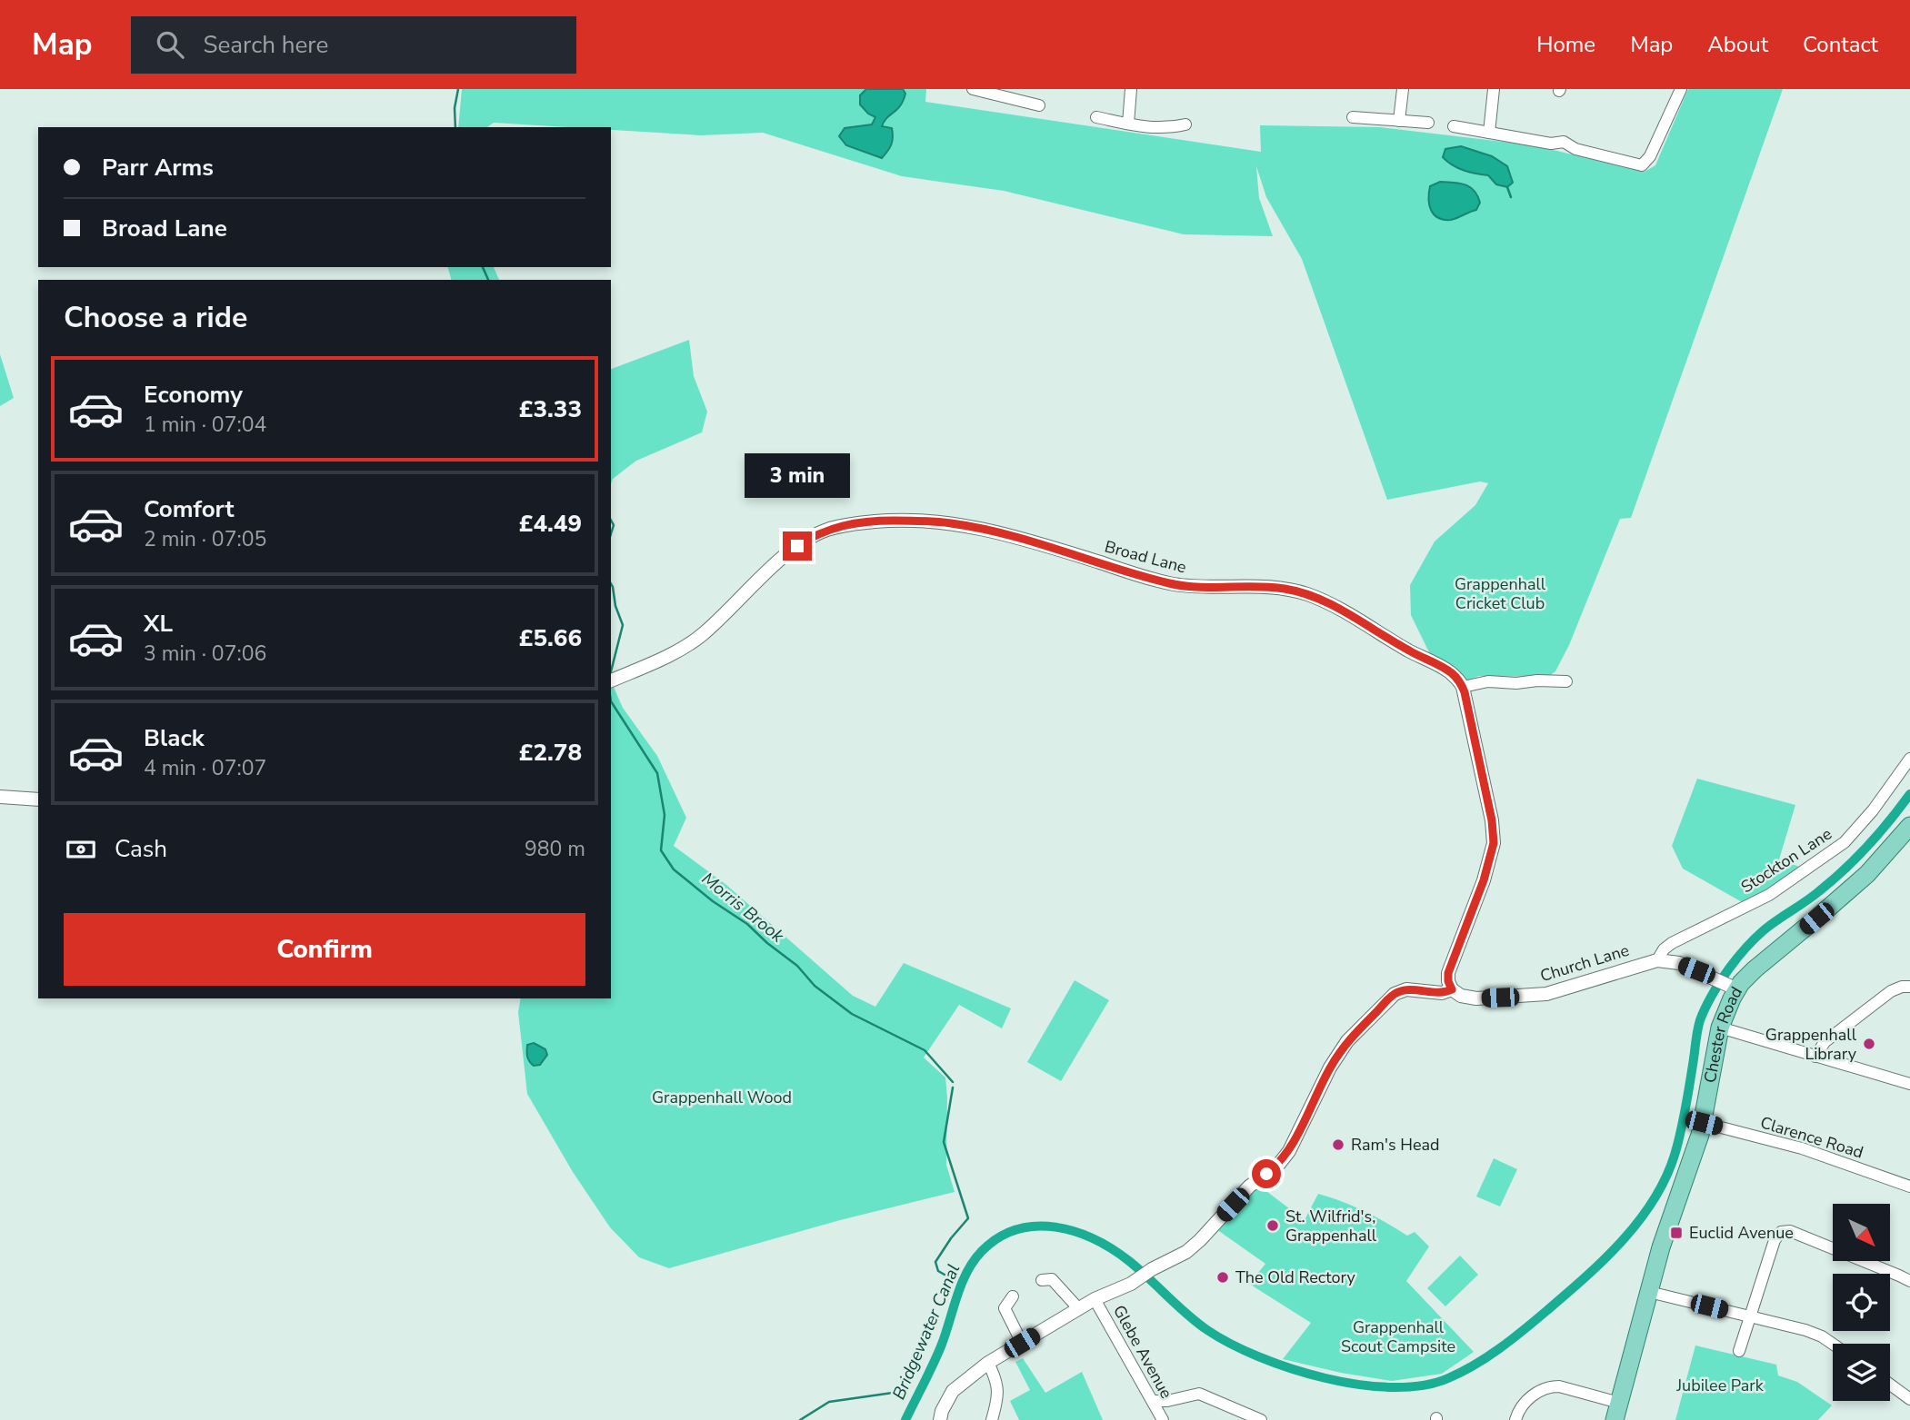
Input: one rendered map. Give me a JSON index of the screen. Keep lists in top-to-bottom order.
{
  "streets": {
    "main road": ["Chester Road"],
    "street": [
      "Broad Lane",
      "Stockton Lane",
      "Church Lane",
      "Clarence Road",
      "Glebe Avenue"
    ]
  },
  "crossings": [
    ["Stockton Lane", "Church Lane"],
    ["Church Lane", "Chester Road"],
    ["Church Lane", "Glebe Avenue"],
    ["Chester Road", "Clarence Road"]
  ],
  "water": ["Morris Brook", "Bridgewater Canal"],
  "parks": [
    "Grappenhall Cricket Club",
    "Grappenhall Wood",
    "Grappenhall Scout Campsite",
    "Jubilee Park"
  ],
  "places": {
    "other": [
      "Grappenhall Library",
      "Ram's Head",
      "St. Wilfrid's, Grappenhall",
      "The Old Rectory"
    ],
    "transit": ["Euclid Avenue"]
  },
  "north": "bottom right",
  "page": {
    "header": "Map",
    "search": "Search here",
    "nav": [
      "Home",
      "Map",
      "About",
      "Contact"
    ],
    "banner": ["Parr Arms", "Broad Lane"],
    "heading": "Choose a ride",
    "list": [
      {
        "name": "Economy",
        "note": "1 min · 07:04",
        "value": "£3.33"
      },
      {
        "name": "Comfort",
        "note": "2 min · 07:05",
        "value": "£4.49"
      },
      {
        "name": "XL",
        "note": "3 min · 07:06",
        "value": "£5.66"
      },
      {
        "name": "Black",
        "note": "4 min · 07:07",
        "value": "£2.78"
      }
    ],
    "bubble": "3 min",
    "pay": ["Cash", "980 m"],
    "buttons": "Confirm"
  }
}
